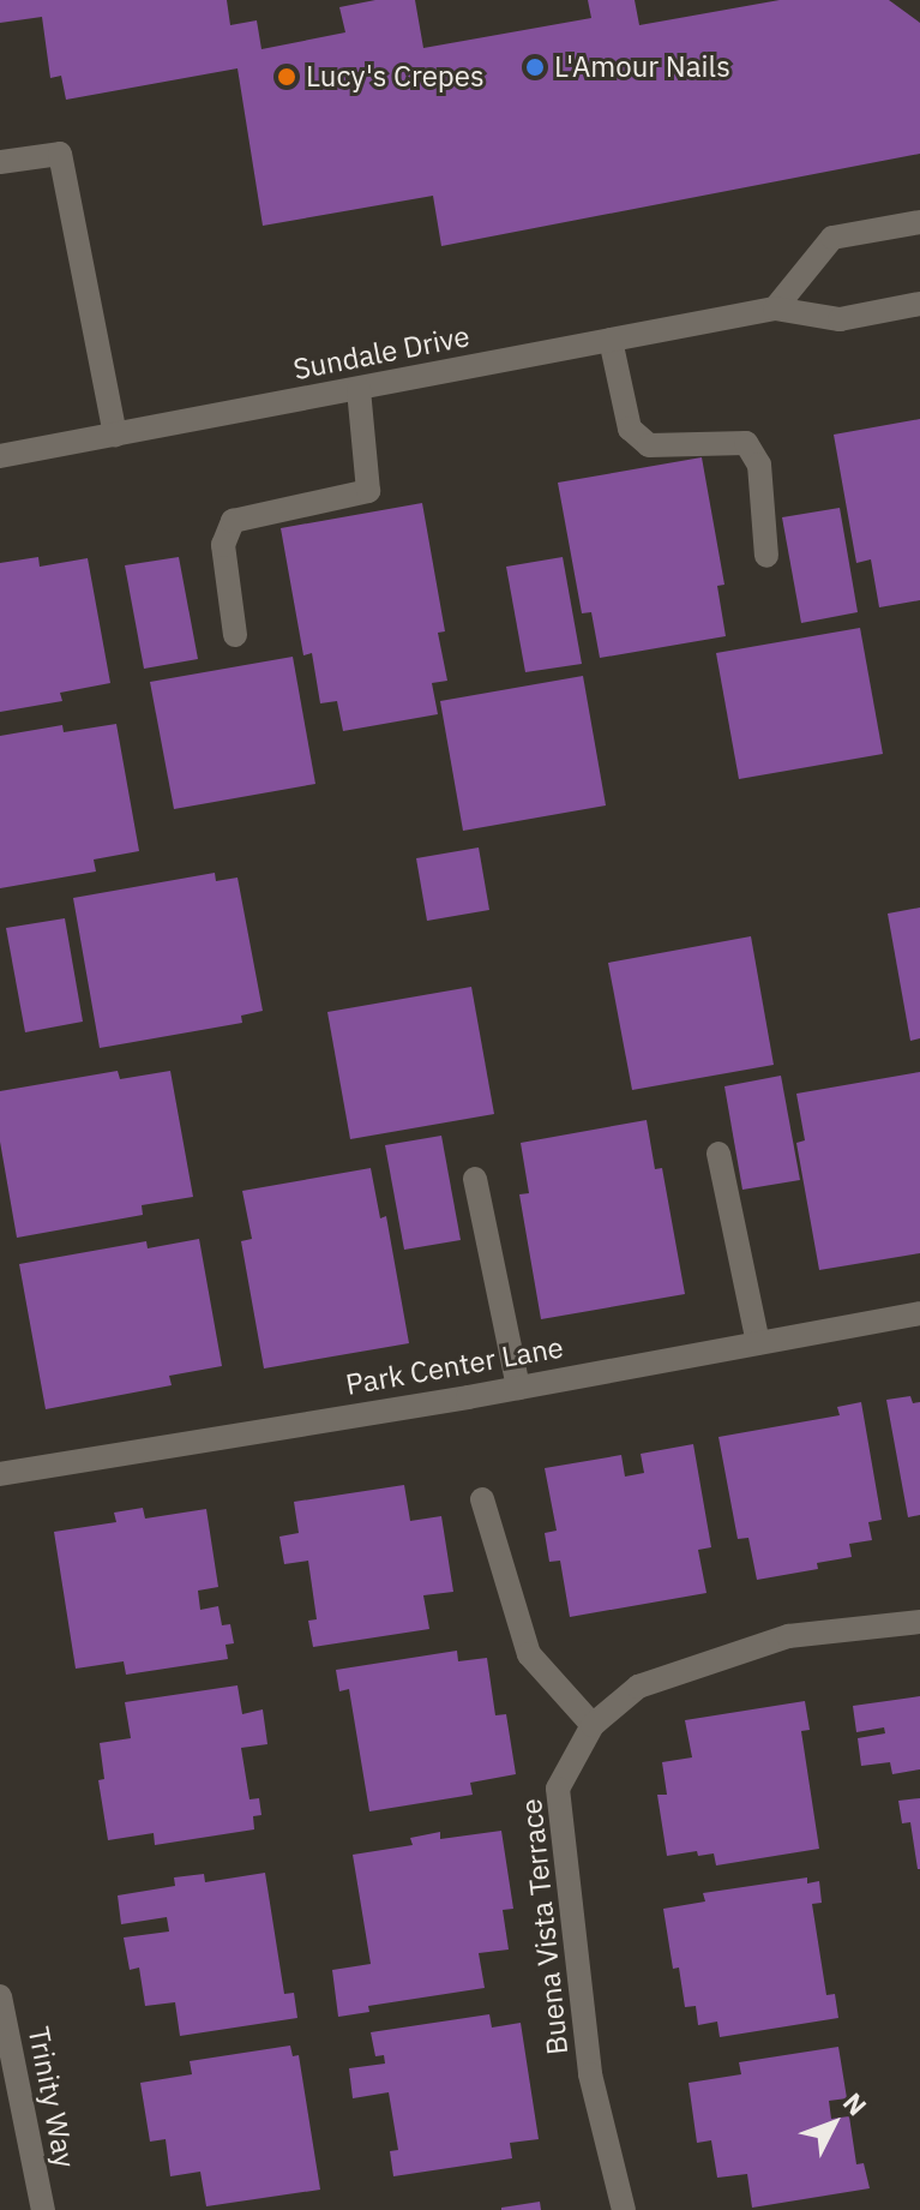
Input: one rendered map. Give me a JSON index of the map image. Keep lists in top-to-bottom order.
{
  "streets": {
    "street": [
      "Sundale Drive",
      "Park Center Lane",
      "Buena Vista Terrace",
      "Trinity Way"
    ]
  },
  "places": ["L'Amour Nails", "Lucy's Crepes"],
  "north": "top right"
}
